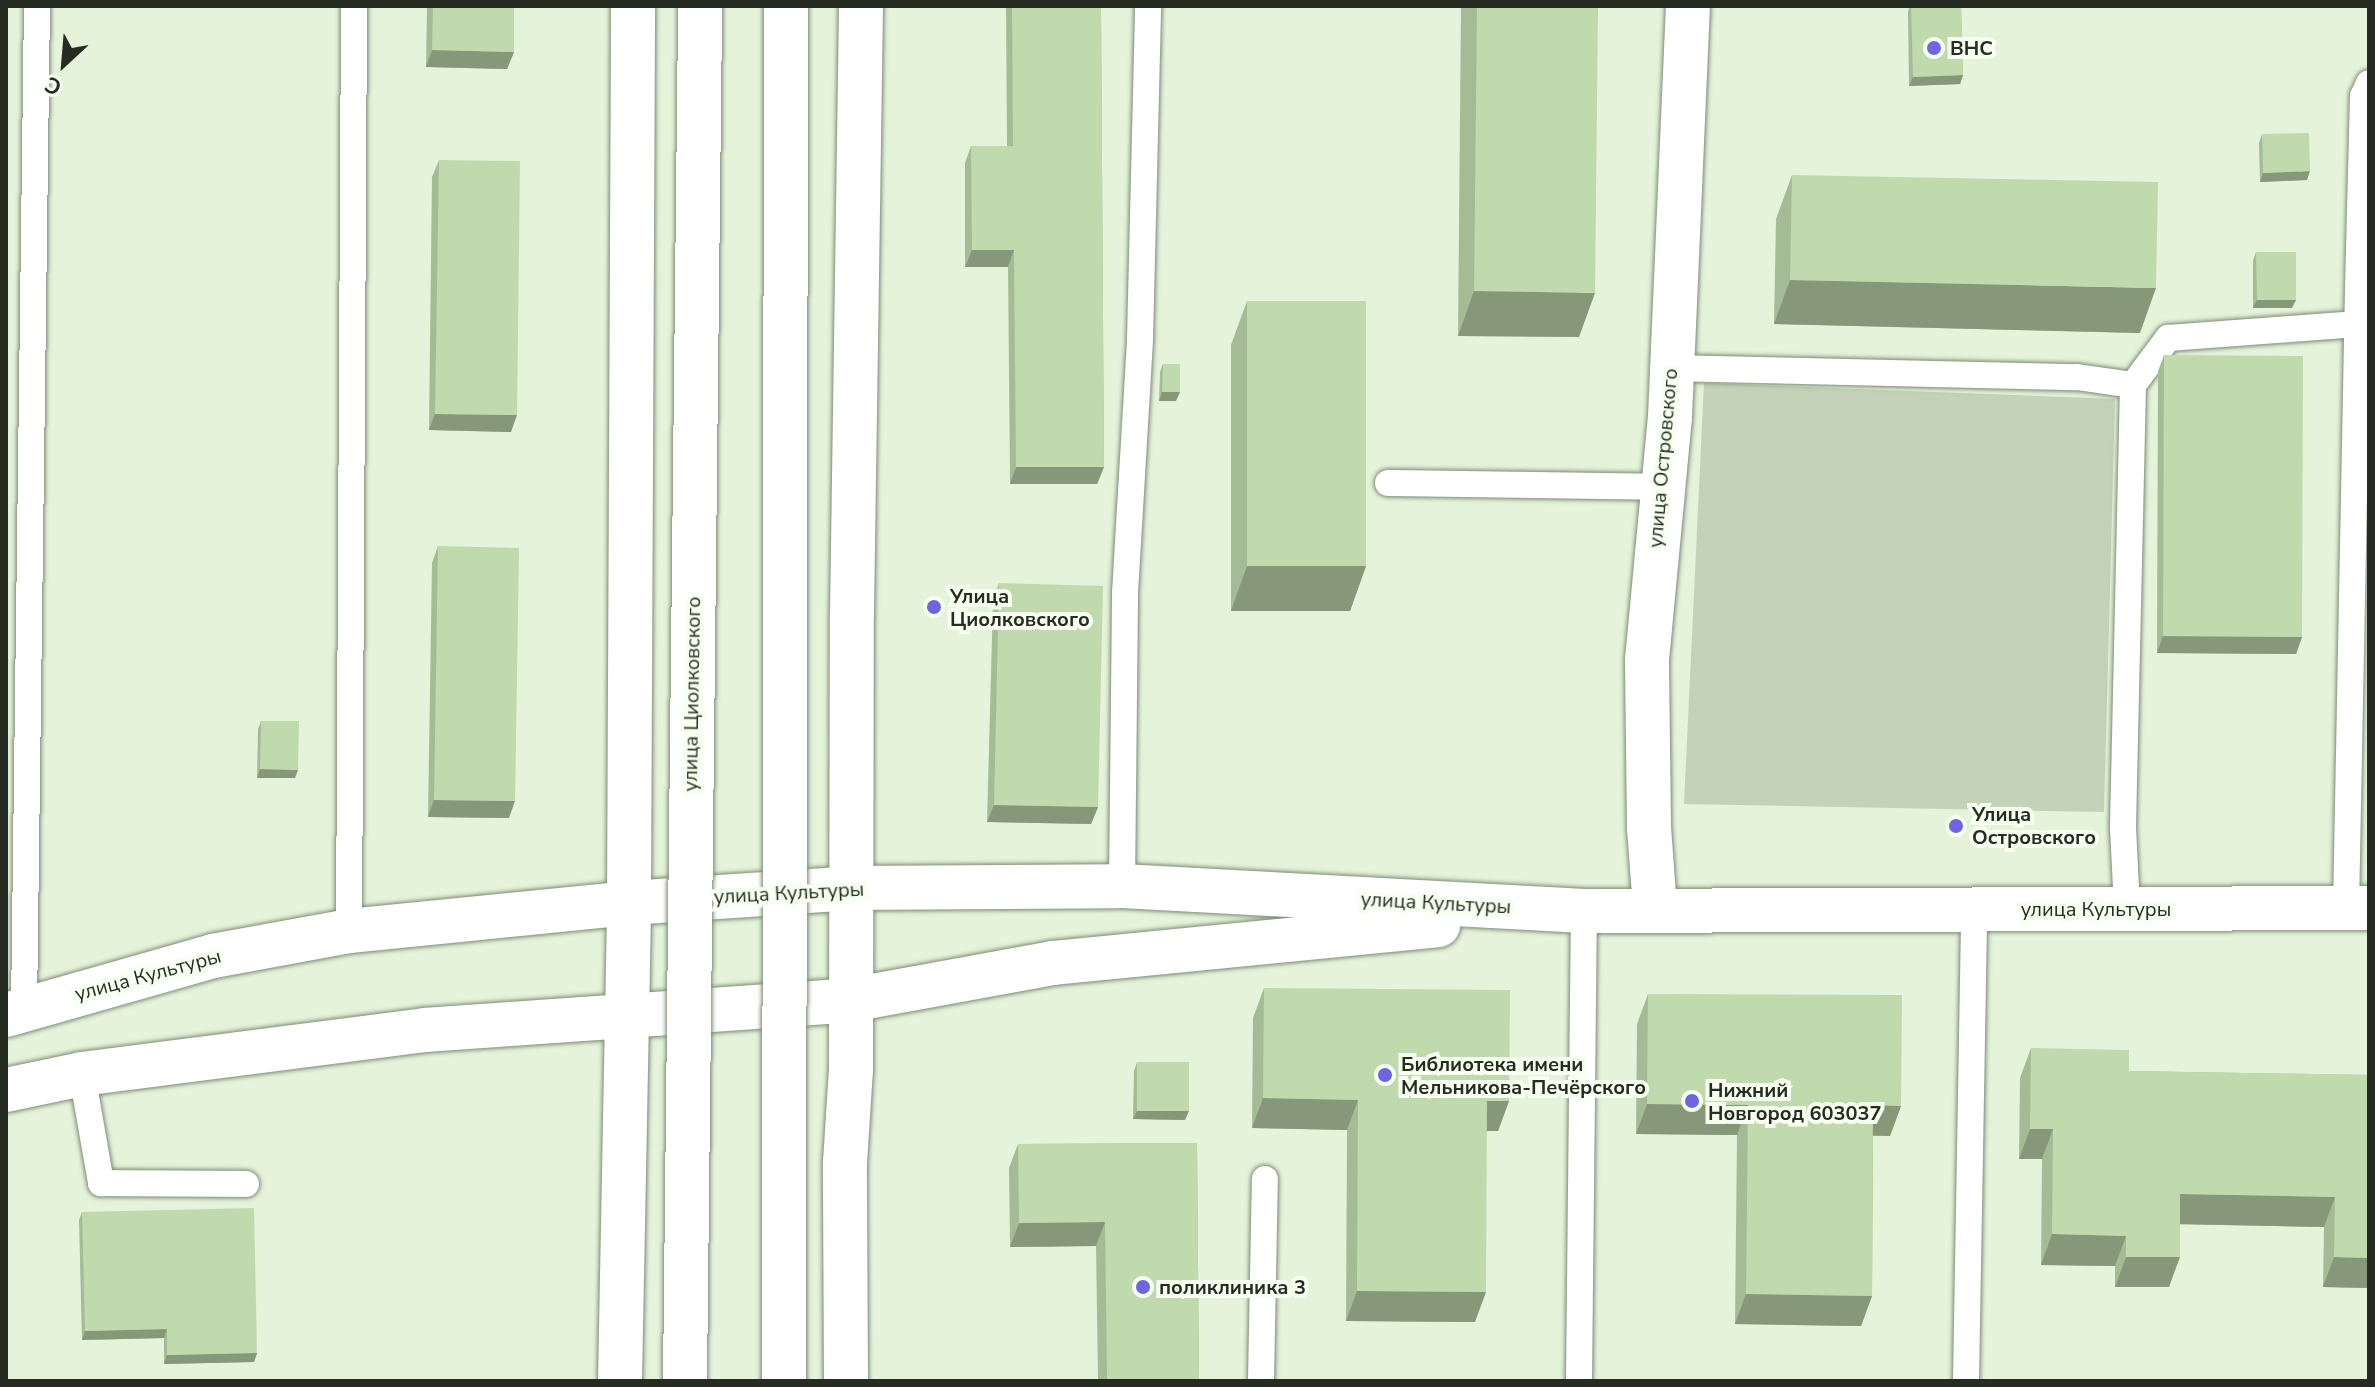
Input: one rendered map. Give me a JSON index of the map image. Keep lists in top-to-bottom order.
{
  "streets": {
    "main road": ["улица Островского", "улица Циолковского", "улица Культуры"]
  },
  "crossings": [
    ["улица Островского", "улица Культуры"]
  ],
  "places": [
    "ВНС",
    "Улица Циолковского",
    "Улица Островского",
    "Библиотека имени Мельникова-Печёрского",
    "Нижний Новгород 603037",
    "поликлиника 3"
  ],
  "north": "bottom left"
}
